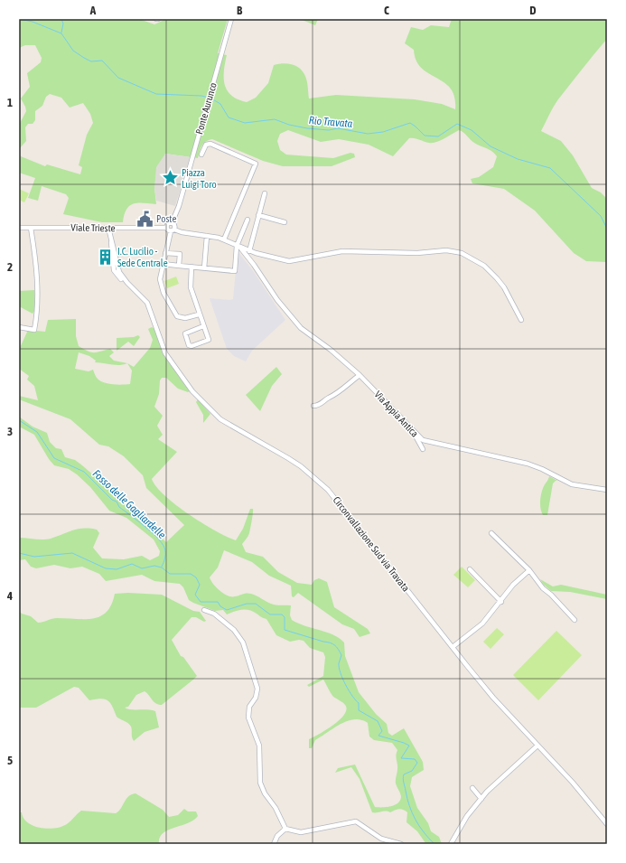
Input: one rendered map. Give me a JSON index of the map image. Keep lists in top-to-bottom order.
{
  "streets": {
    "street": [
      "Ponte Aurunco",
      "Viale Trieste",
      "Via Appia Antica",
      "Circonvallazione Sud via Travata"
    ]
  },
  "crossings": [
    ["Viale Trieste", "Circonvallazione Sud via Travata"]
  ],
  "water": ["Rio Travata", "Fosso delle Gagliardelle"],
  "places": {
    "place": ["Piazza Luigi Toro"],
    "public building": ["Poste"],
    "building": ["I.C. Lucilio - Sede Centrale"]
  },
  "grid": {
    "columns": [
      "A",
      "B",
      "C",
      "D"
    ],
    "rows": [
      "1",
      "2",
      "3",
      "4",
      "5"
    ]
  }
}
